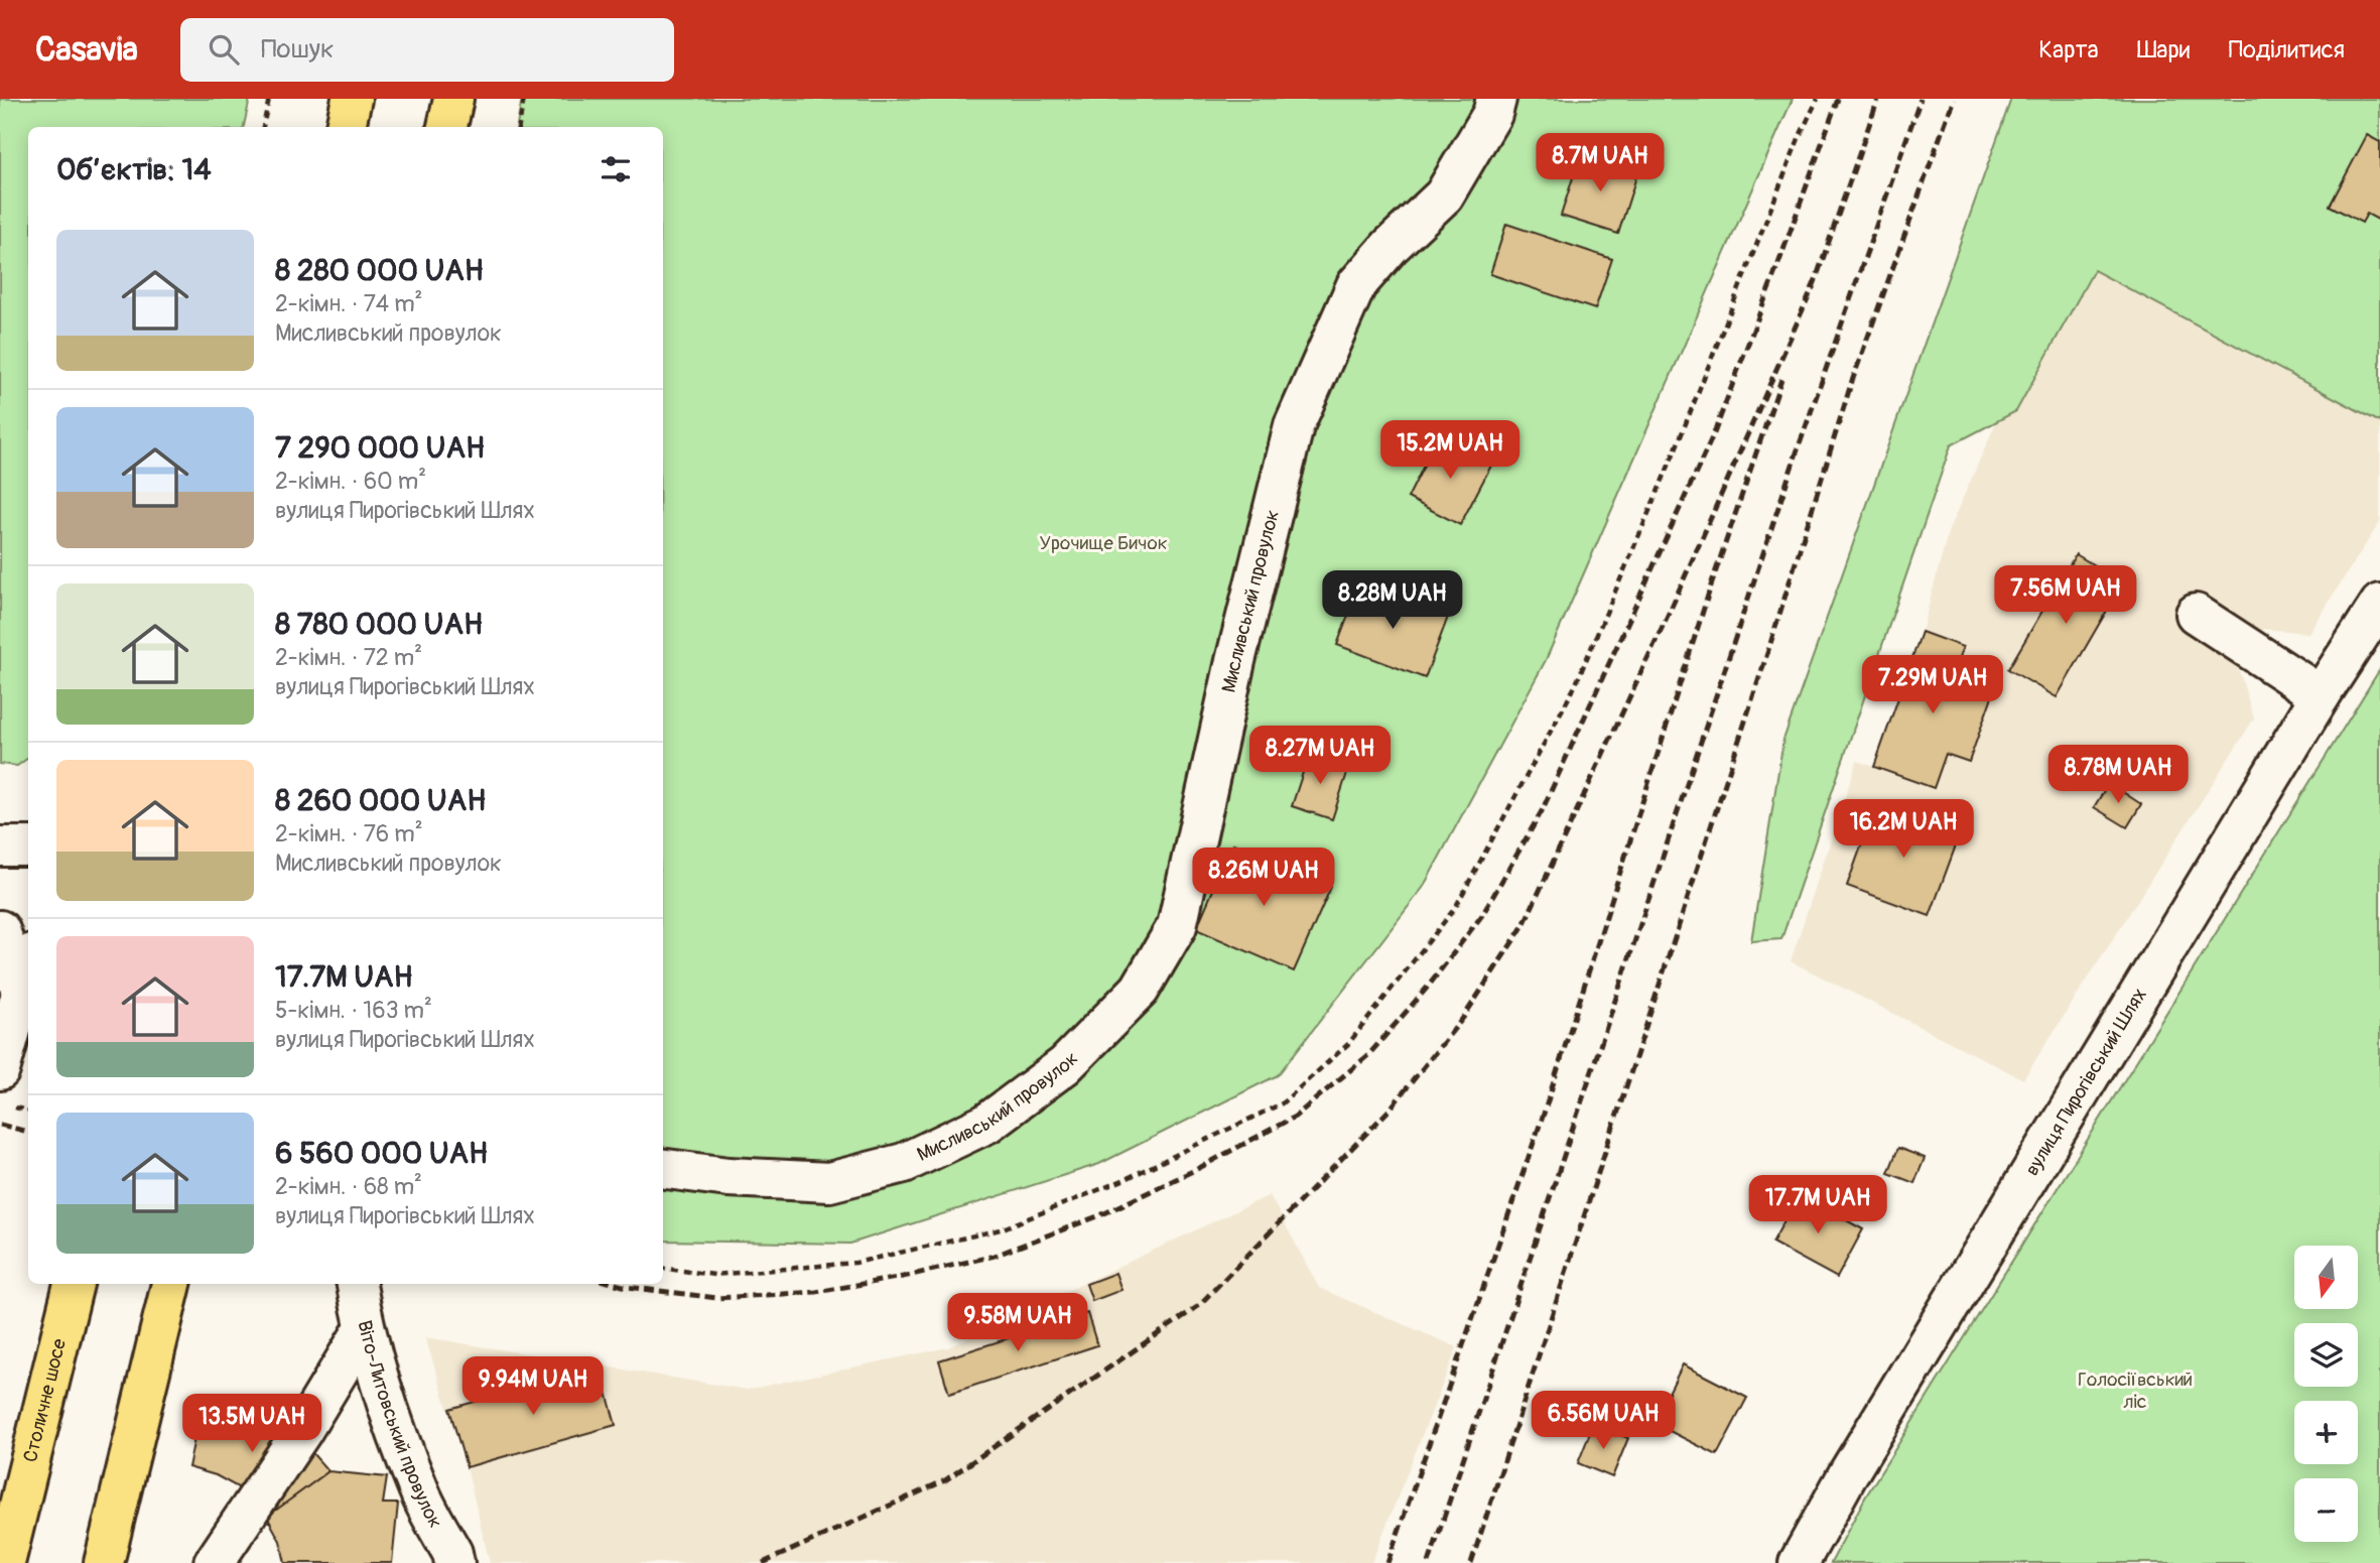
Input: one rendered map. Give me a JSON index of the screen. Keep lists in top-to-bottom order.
{
  "streets": {
    "highway": ["Столичне шосе"],
    "street": ["Мисливський провулок", "вулиця Пирогівський Шлях", "Віто-Литовський провулок"]
  },
  "parks": ["Урочище Бичок", "Голосіївський ліс"],
  "north": "bottom",
  "page": {
    "header": "Casavia",
    "search": "Пошук",
    "nav": ["Карта", "Шари", "Поділитися"],
    "heading": "Об’єктів: 14",
    "price": [
      "8.7M UAH",
      "15.2M UAH",
      "7.56M UAH",
      "8.28M UAH",
      "7.29M UAH",
      "8.27M UAH",
      "8.78M UAH",
      "16.2M UAH",
      "8.26M UAH",
      "17.7M UAH",
      "9.58M UAH",
      "9.94M UAH",
      "6.56M UAH",
      "13.5M UAH"
    ],
    "list": [
      {
        "name": "8 280 000 UAH",
        "note": "2-кімн. · 74 m² · Мисливський провулок"
      },
      {
        "name": "7 290 000 UAH",
        "note": "2-кімн. · 60 m² · вулиця Пирогівський Шлях"
      },
      {
        "name": "8 780 000 UAH",
        "note": "2-кімн. · 72 m² · вулиця Пирогівський Шлях"
      },
      {
        "name": "8 260 000 UAH",
        "note": "2-кімн. · 76 m² · Мисливський провулок"
      },
      {
        "name": "17.7M UAH",
        "note": "5-кімн. · 163 m² · вулиця Пирогівський Шлях"
      },
      {
        "name": "6 560 000 UAH",
        "note": "2-кімн. · 68 m² · вулиця Пирогівський Шлях"
      }
    ],
    "map_buttons": ["+", "−"]
  }
}
